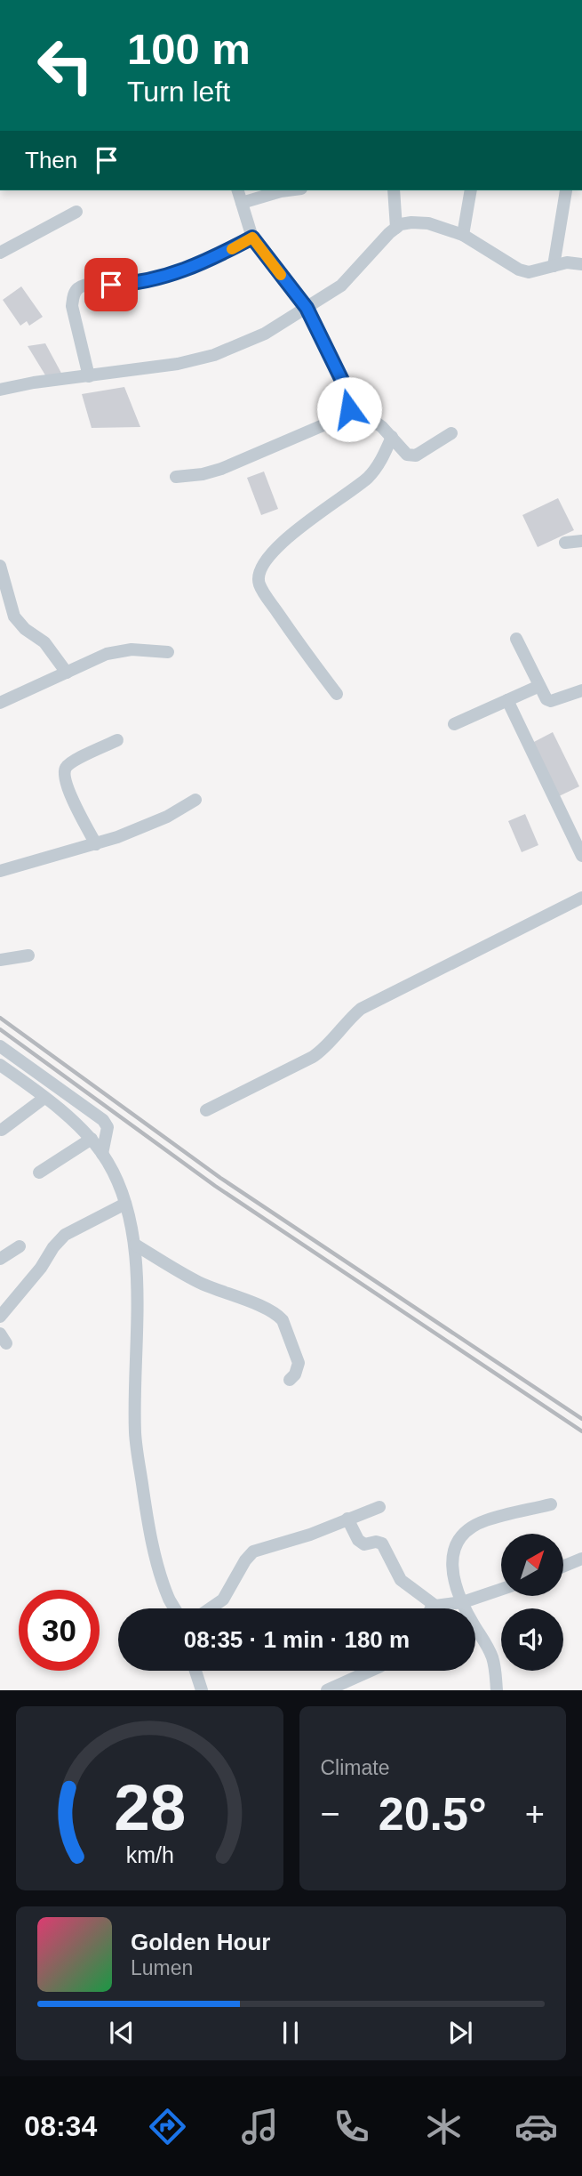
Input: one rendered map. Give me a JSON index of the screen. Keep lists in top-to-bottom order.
{
  "north": "top right",
  "page": {
    "turn": ["100 m", "Turn left"],
    "then": "Then",
    "limit": "30",
    "trip": "08:35 · 1 min · 180 m",
    "tile": "Climate",
    "heat": ["−", "20.5°", "+"],
    "song": ["Golden Hour", "Lumen"],
    "tabs": "08:34",
    "gauge": ["28", "km/h"]
  }
}
